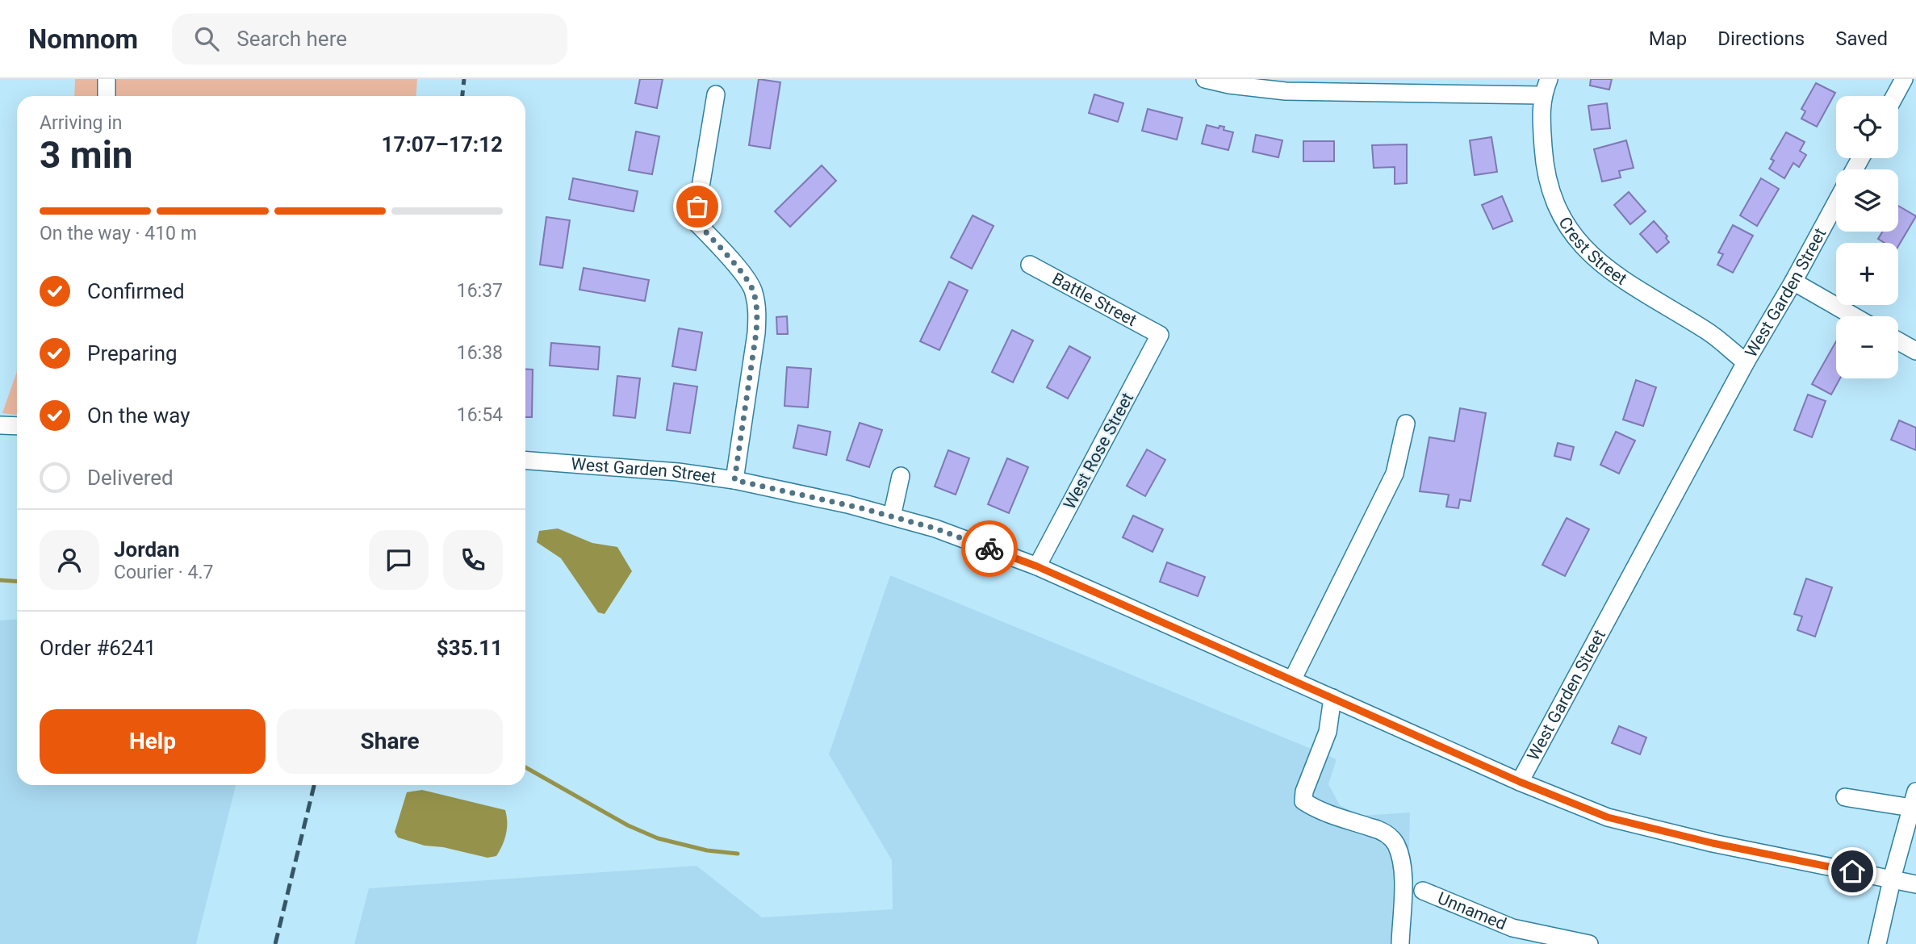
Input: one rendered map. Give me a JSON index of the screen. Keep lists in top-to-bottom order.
{
  "streets": {
    "street": [
      "Crest Street",
      "West Garden Street",
      "Battle Street",
      "West Rose Street",
      "Unnamed"
    ]
  },
  "crossings": [
    ["Crest Street", "West Garden Street"],
    ["West Garden Street", "West Rose Street"],
    ["Battle Street", "West Rose Street"]
  ],
  "page": {
    "header": "Nomnom",
    "search": "Search here",
    "nav": ["Map", "Directions", "Saved"],
    "map_buttons": ["+", "−"],
    "heading": ["3 min", "Arriving in", "17:07–17:12"],
    "panel": [
      "Jordan",
      "Courier · 4.7",
      "Order #6241",
      "$35.11"
    ],
    "bar": "On the way · 410 m",
    "list": [
      ["Confirmed", "16:37"],
      ["Preparing", "16:38"],
      ["On the way", "16:54"],
      "Delivered"
    ],
    "buttons": ["Help", "Share"]
  }
}
